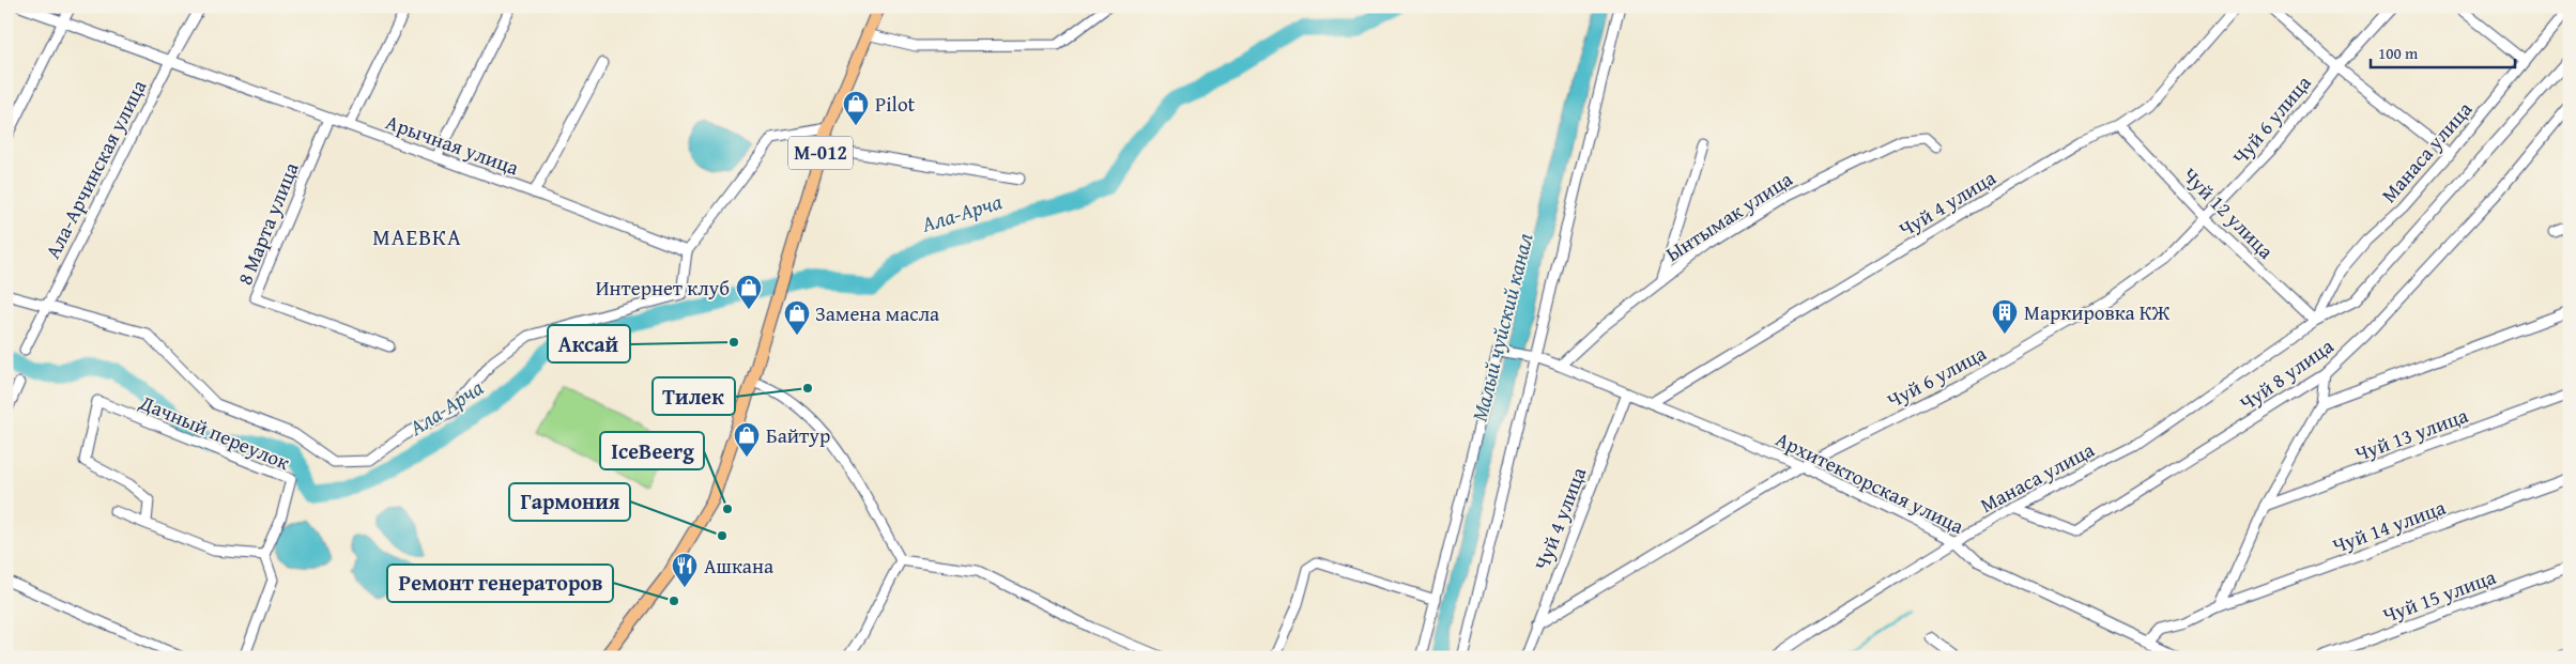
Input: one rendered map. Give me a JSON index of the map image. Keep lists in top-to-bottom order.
{
  "streets": {
    "main road": ["М-012"],
    "street": [
      "Чуй 6 улица",
      "Арычная улица",
      "Манаса улица",
      "Ала-Арчинская улица",
      "Чуй 4 улица",
      "Чуй 12 улица",
      "Ынтымак улица",
      "8 Марта улица",
      "Чуй 8 улица",
      "Дачный переулок",
      "Чуй 13 улица",
      "Архитекторская улица",
      "Чуй 14 улица",
      "Чуй 15 улица"
    ]
  },
  "crossings": [
    ["Чуй 6 улица", "Чуй 4 улица"],
    ["Чуй 6 улица", "Чуй 12 улица"],
    ["Чуй 6 улица", "Архитекторская улица"],
    ["Арычная улица", "Ала-Арчинская улица"],
    ["Арычная улица", "8 Марта улица"],
    ["Манаса улица", "Чуй 12 улица"],
    ["Манаса улица", "Чуй 8 улица"],
    ["Манаса улица", "Архитекторская улица"],
    ["Чуй 4 улица", "Чуй 12 улица"],
    ["Чуй 4 улица", "Архитекторская улица"],
    ["Ынтымак улица", "Архитекторская улица"],
    ["Архитекторская улица", "Чуй 14 улица"]
  ],
  "districts": ["МАЕВКА"],
  "water": ["Ала-Арча", "Малый чуйский канал"],
  "places": {
    "shop": [
      "Pilot",
      "Интернет клуб",
      "Замена масла",
      "Байтур"
    ],
    "building": ["Маркировка КЖ"],
    "other": [
      "Аксай",
      "Тилек",
      "IceBeerg",
      "Гармония",
      "Ремонт генераторов"
    ],
    "restaurant": ["Ашкана"]
  },
  "scale_bar": "100 m"
}
